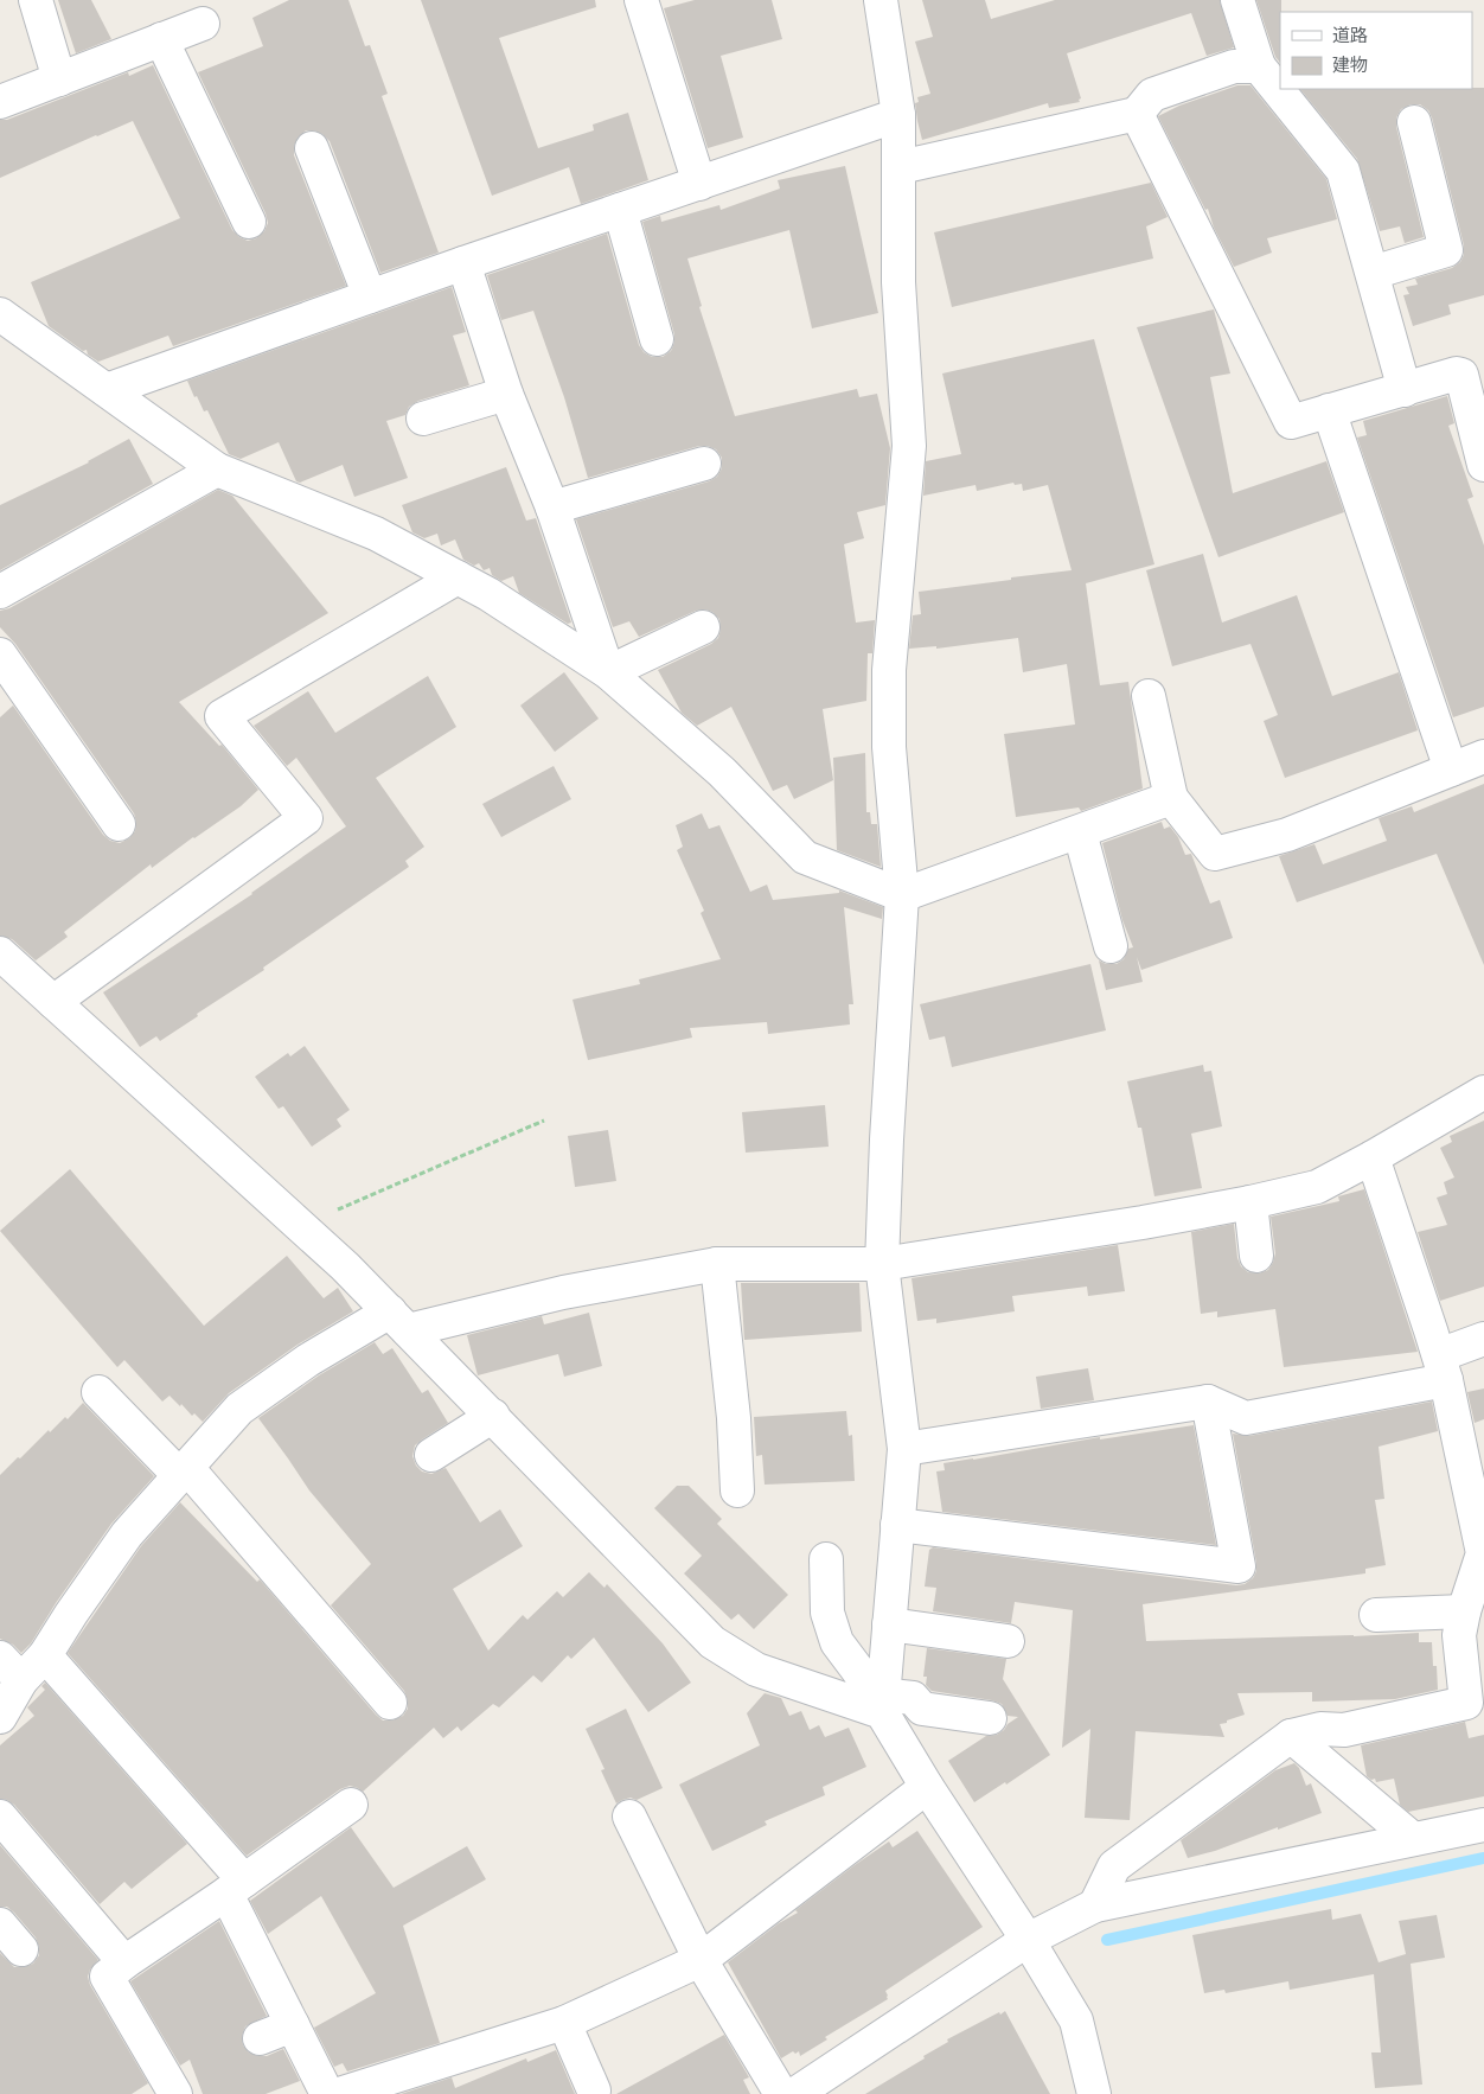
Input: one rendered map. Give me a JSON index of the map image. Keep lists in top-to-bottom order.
{
  "legend": ["道路", "建物"]
}
